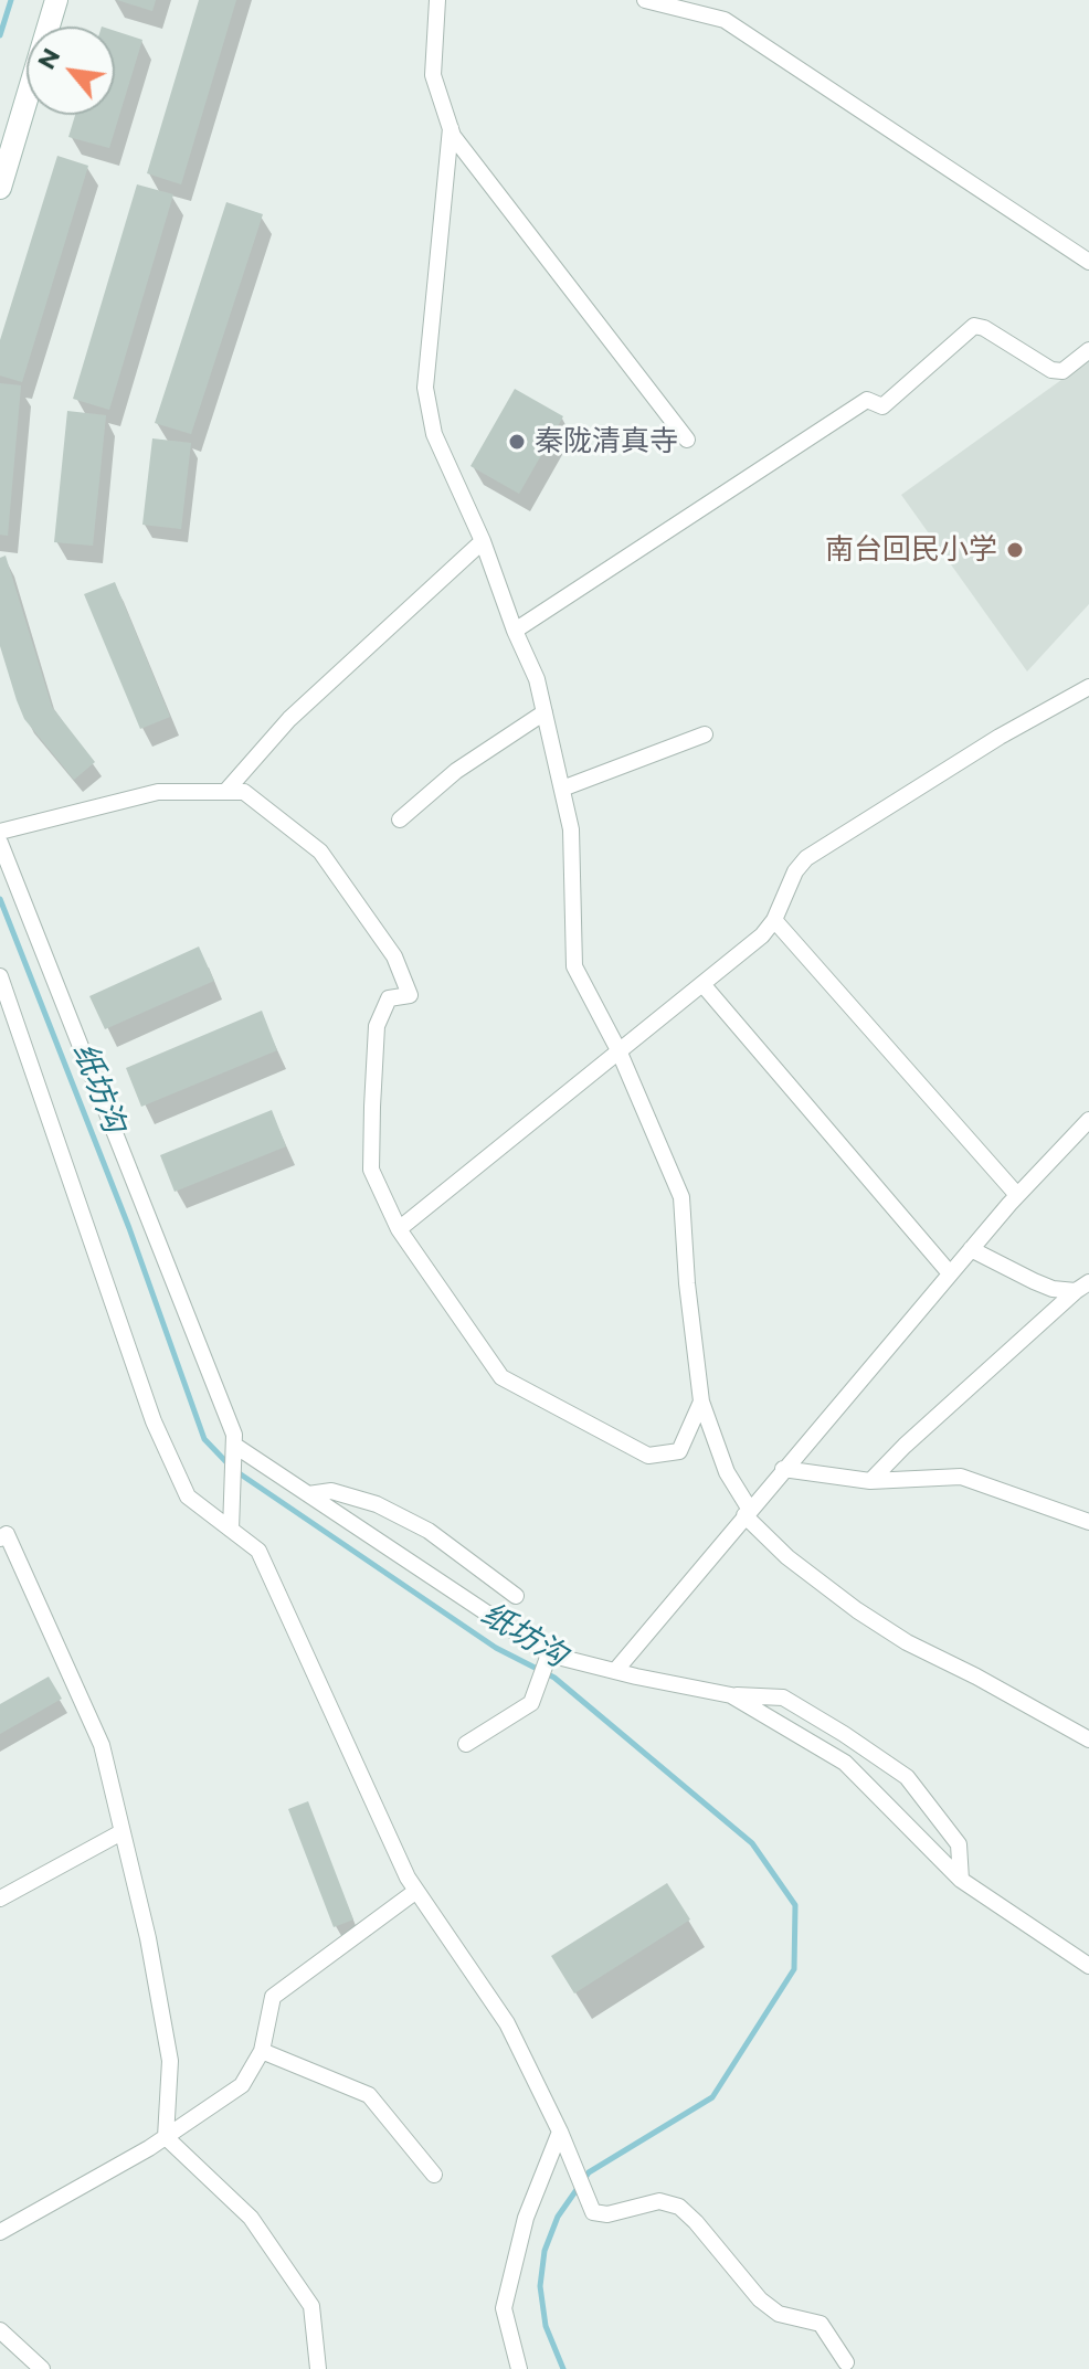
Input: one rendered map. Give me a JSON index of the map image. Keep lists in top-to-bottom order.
{
  "water": ["纸坊沟"],
  "places": ["秦陇清真寺", "南台回民小学"],
  "north": "top left"
}
